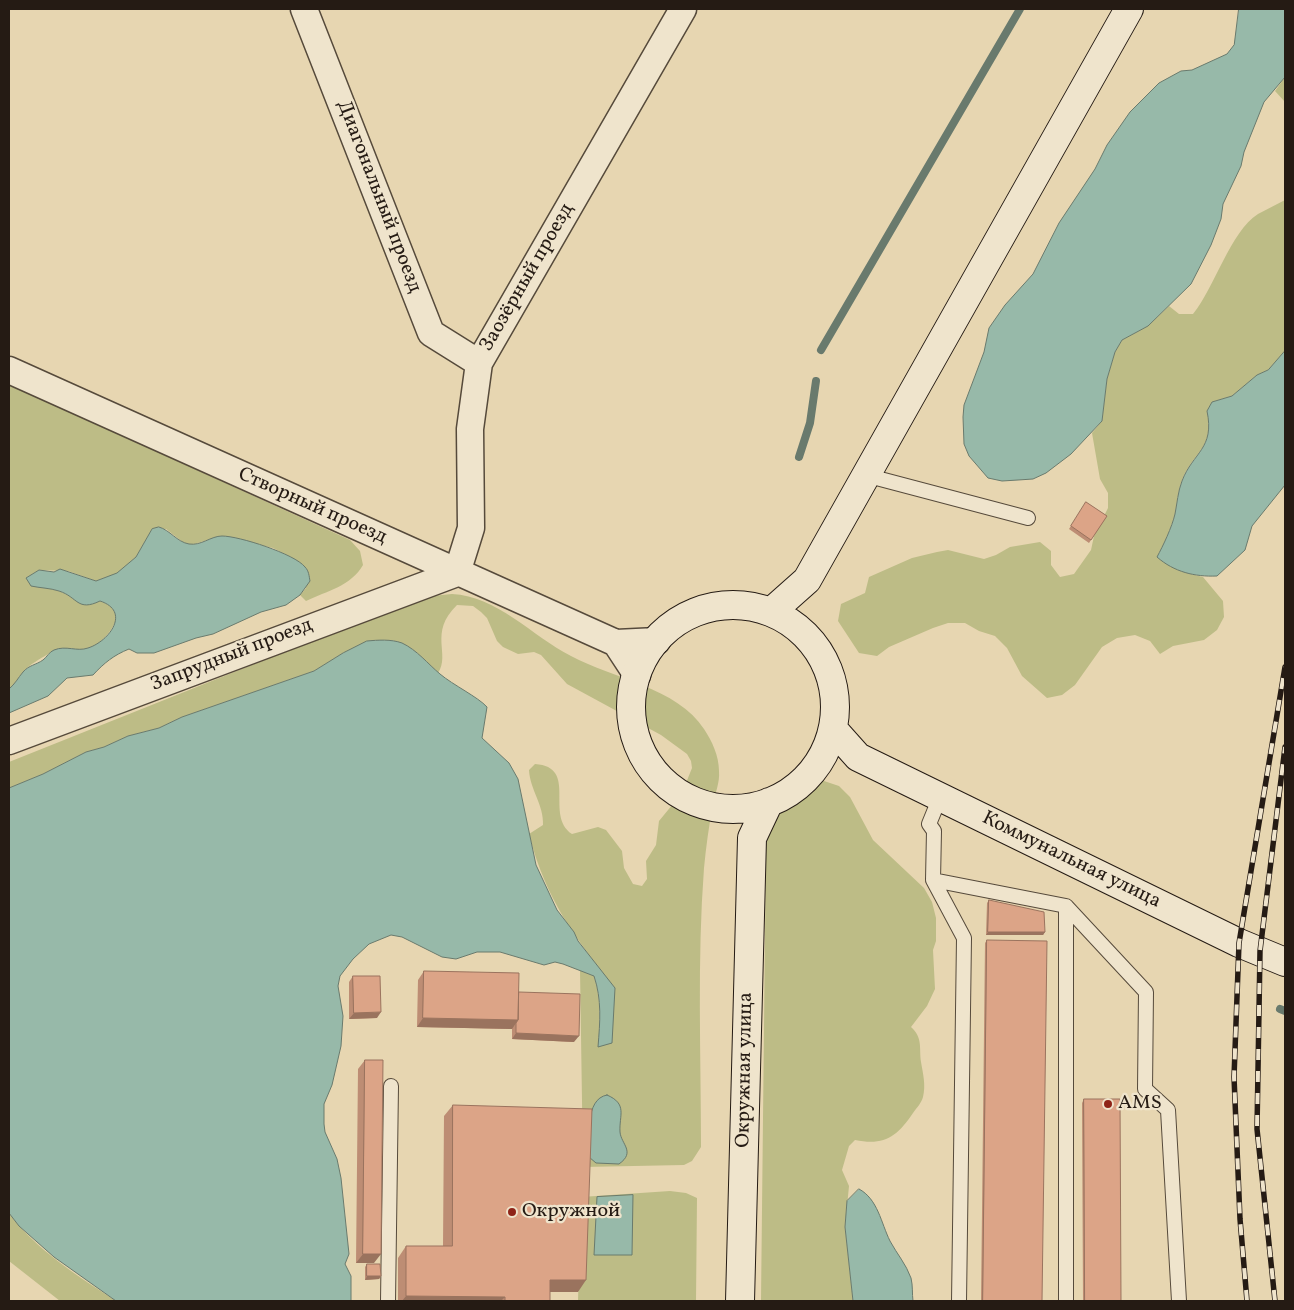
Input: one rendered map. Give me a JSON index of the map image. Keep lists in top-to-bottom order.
{
  "streets": {
    "main road": ["Коммунальная улица", "Окружная улица"],
    "street": [
      "Диагональный проезд",
      "Заозёрный проезд",
      "Створный проезд",
      "Запрудный проезд"
    ]
  },
  "crossings": [
    ["Диагональный проезд", "Заозёрный проезд"],
    ["Заозёрный проезд", "Створный проезд"],
    ["Заозёрный проезд", "Запрудный проезд"],
    ["Створный проезд", "Запрудный проезд"]
  ],
  "places": ["AMS", "Окружной"]
}
